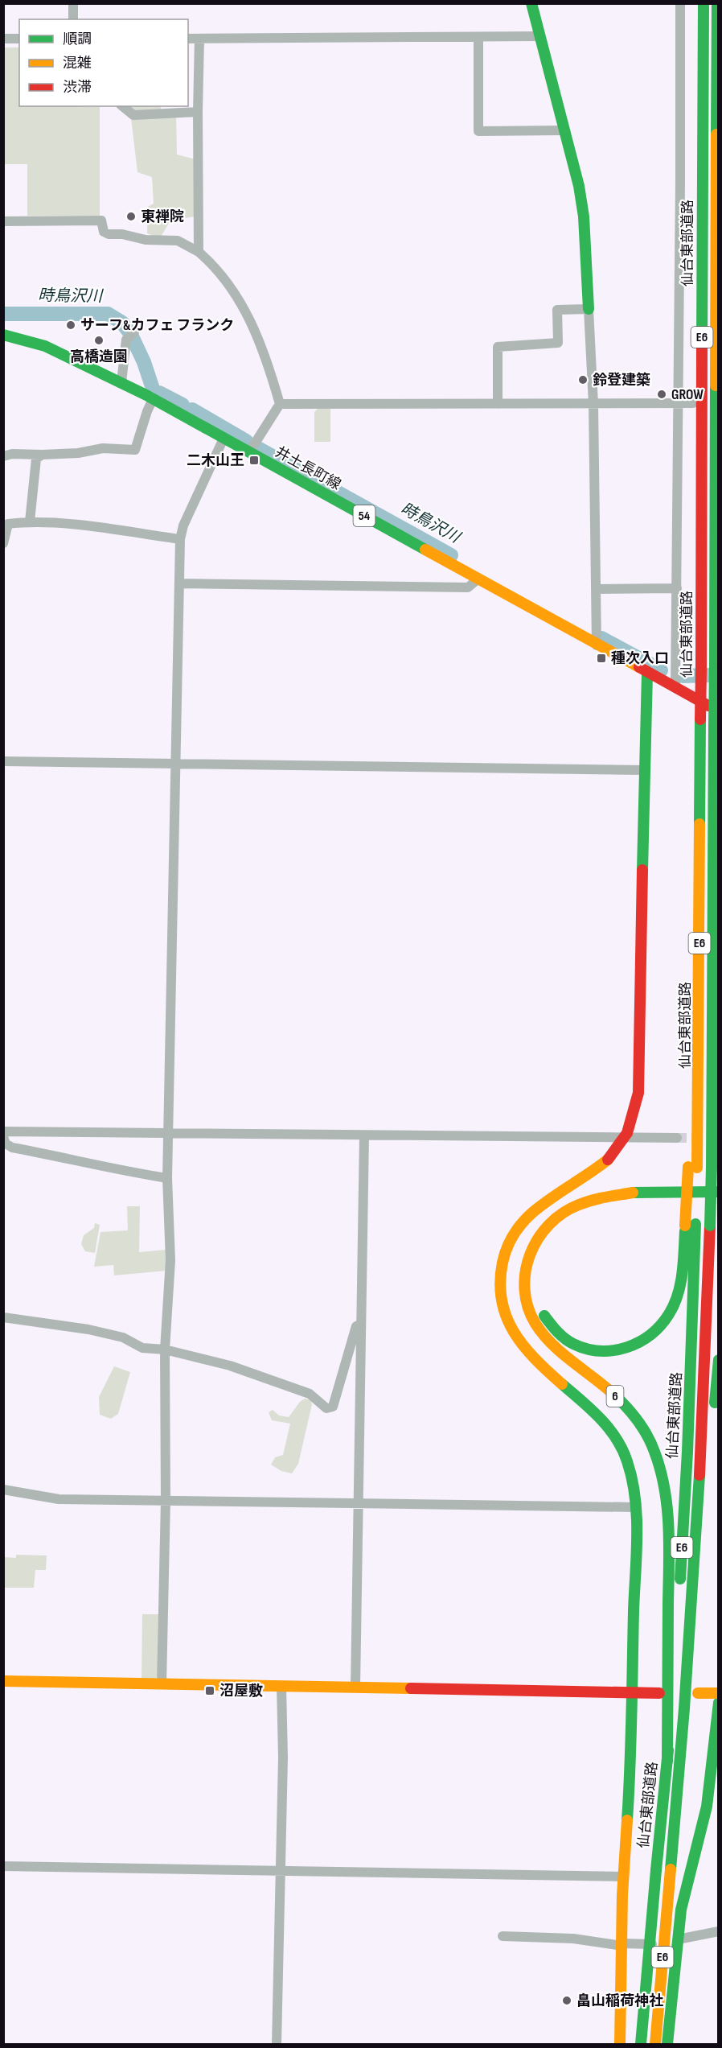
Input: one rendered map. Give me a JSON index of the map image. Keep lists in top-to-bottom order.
{
  "streets": {
    "main road": [
      "仙台東部道路",
      "E6",
      "井土長町線",
      "54",
      "6"
    ]
  },
  "crossings": [
    ["仙台東部道路", "6"]
  ],
  "water": ["時鳥沢川"],
  "places": {
    "other": [
      "東禅院",
      "サーフ&カフェ フランク",
      "高橋造園",
      "鈴登建築",
      "GROW",
      "畠山稲荷神社"
    ],
    "transit": ["二木山王", "種次入口", "沼屋敷"]
  },
  "legend": ["順調", "混雑", "渋滞"]
}
